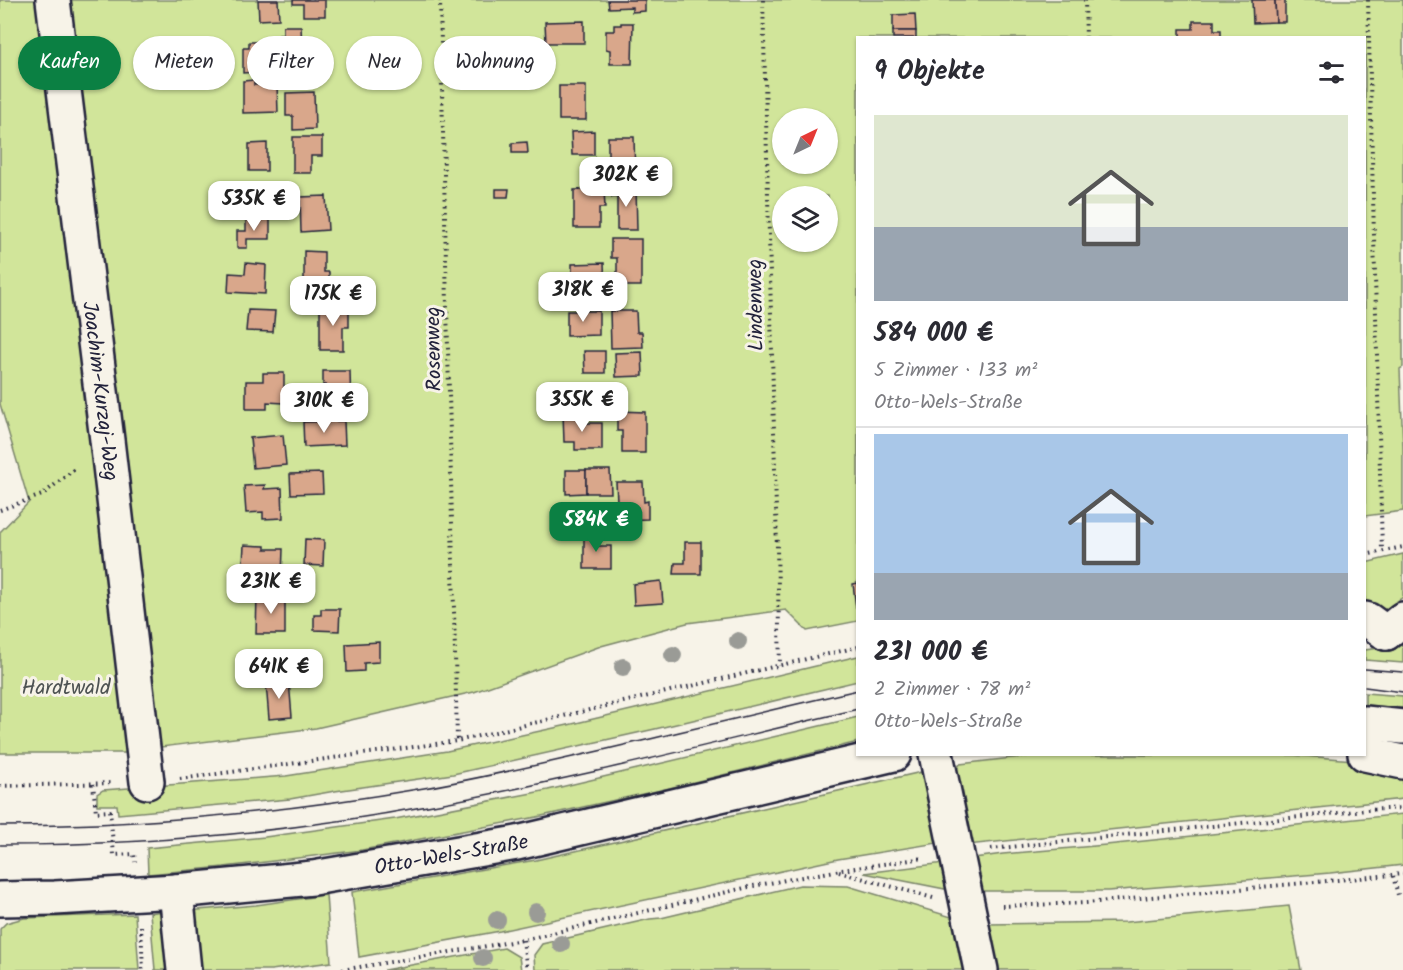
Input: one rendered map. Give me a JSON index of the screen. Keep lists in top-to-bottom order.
{
  "streets": {
    "street": ["Joachim-Kurzaj-Weg", "Otto-Wels-Straße"],
    "path": ["Lindenweg", "Rosenweg"]
  },
  "parks": ["Hardtwald"],
  "north": "top right",
  "page": {
    "chip": [
      "Kaufen",
      "Mieten",
      "Filter",
      "Neu",
      "Wohnung"
    ],
    "heading": "9 Objekte",
    "list": [
      {
        "name": "584 000 €",
        "note": "5 Zimmer · 133 m² · Otto-Wels-Straße"
      },
      {
        "name": "231 000 €",
        "note": "2 Zimmer · 78 m² · Otto-Wels-Straße"
      }
    ],
    "price": [
      "302K €",
      "535K €",
      "318K €",
      "175K €",
      "355K €",
      "310K €",
      "584K €",
      "231K €",
      "641K €"
    ]
  }
}
